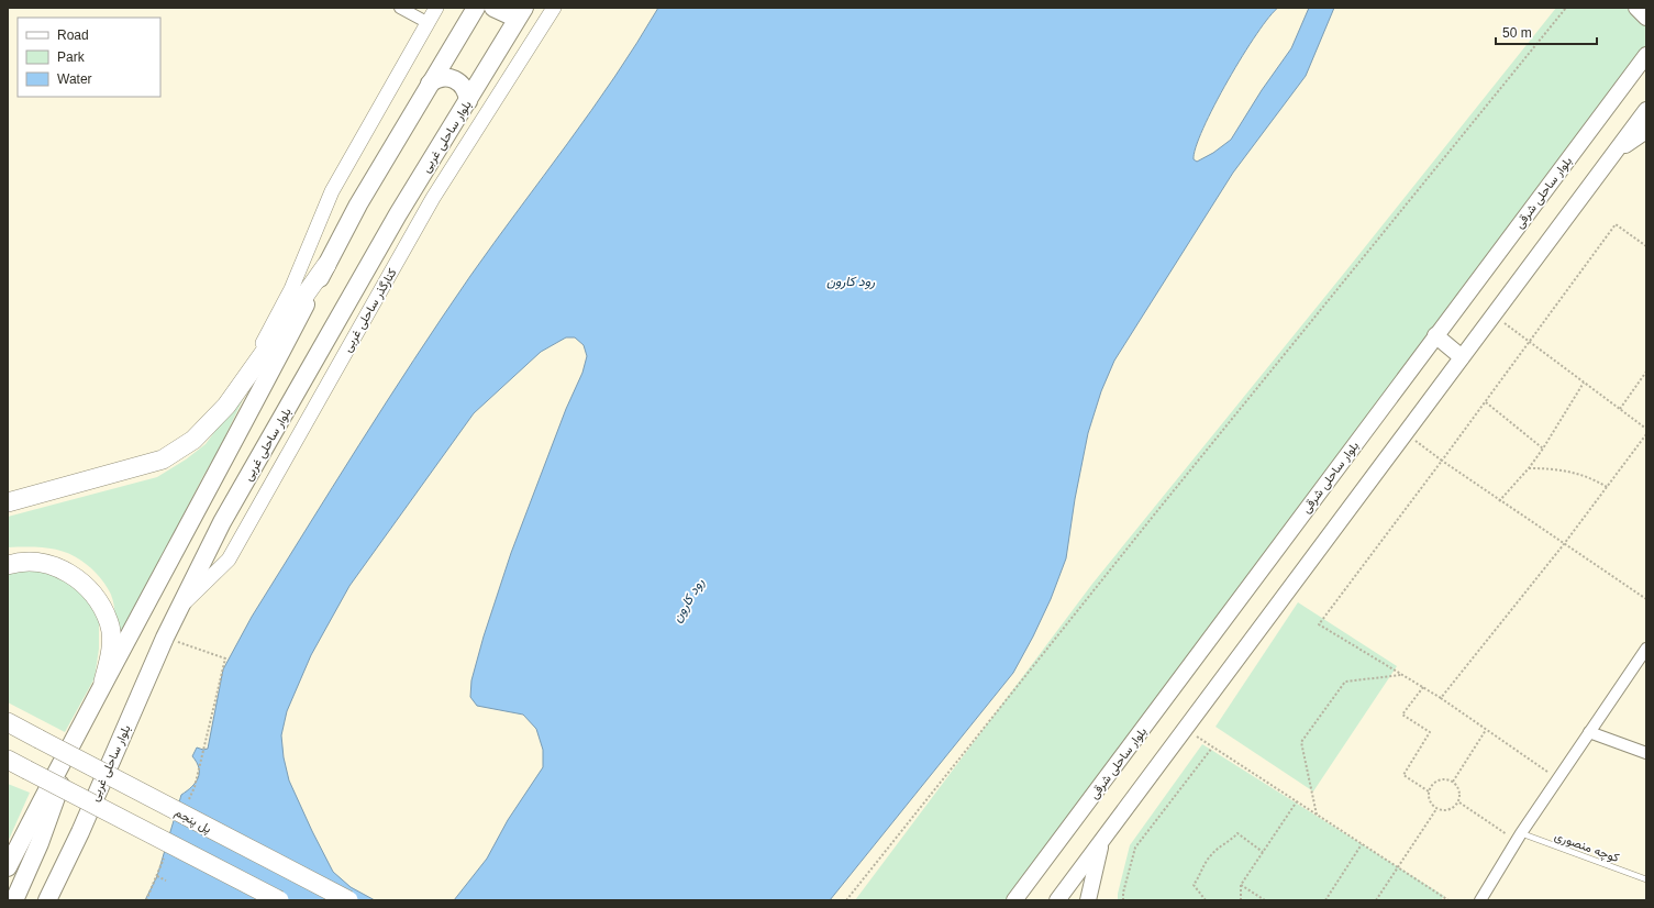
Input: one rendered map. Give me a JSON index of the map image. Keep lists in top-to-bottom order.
{
  "streets": {
    "highway": ["پل پنجم"],
    "main road": ["بلوار ساحلی غربی", "بلوار ساحلی شرقی"],
    "street": ["کنارگذر ساحلی غربی"],
    "lane": ["کوچه منصوری"]
  },
  "crossings": [
    ["بلوار ساحلی غربی", "کنارگذر ساحلی غربی"]
  ],
  "water": ["رود کارون"],
  "legend": ["Road", "Park", "Water"],
  "scale_bar": "50 m"
}
